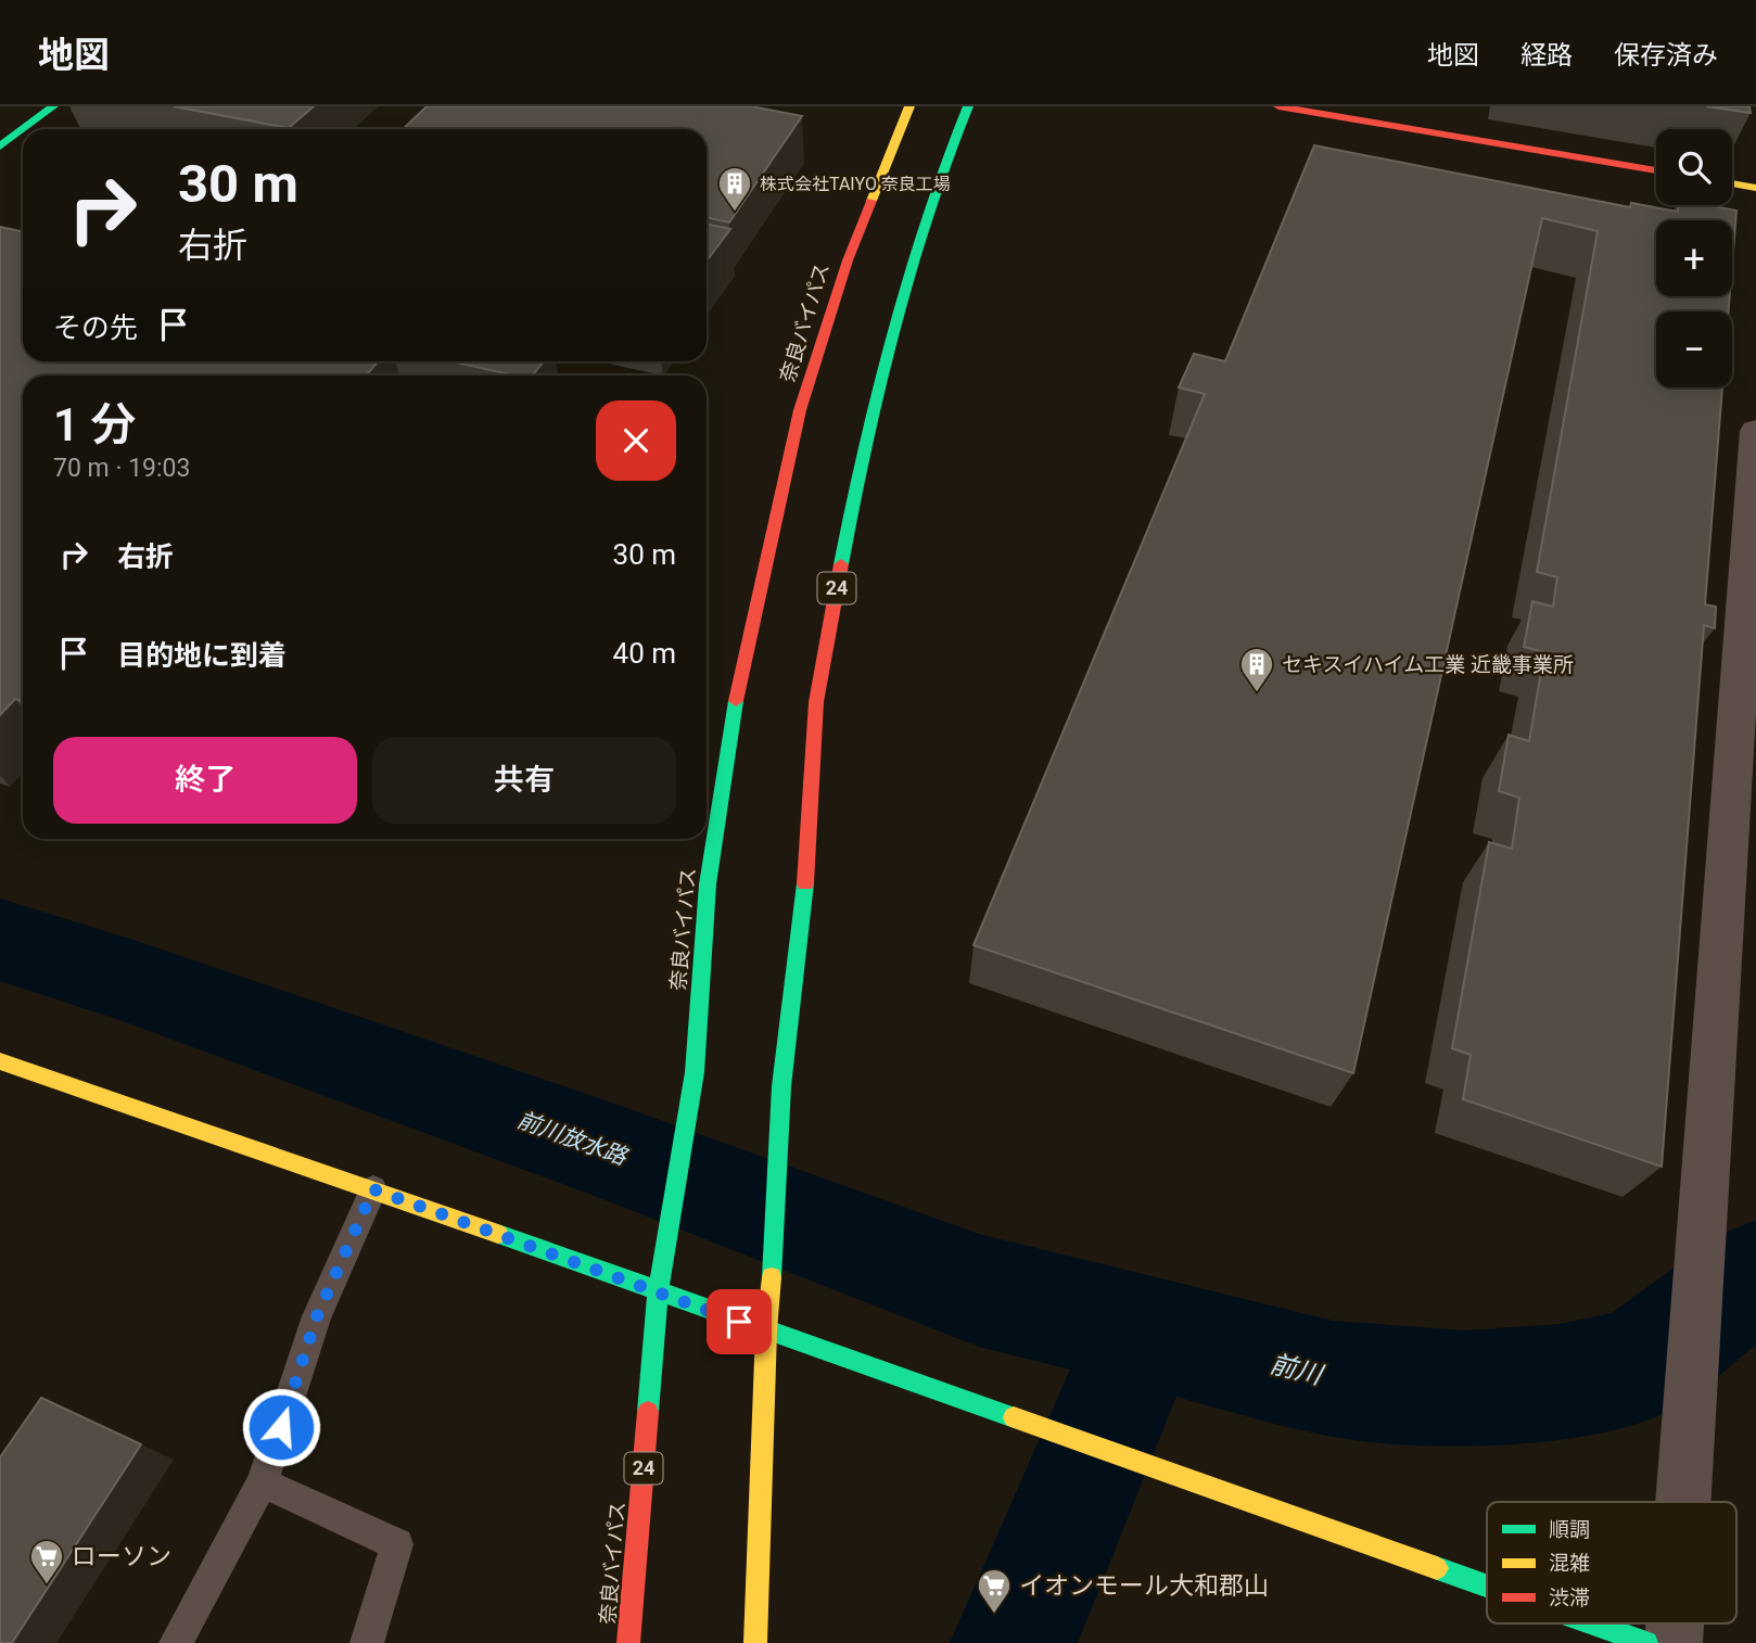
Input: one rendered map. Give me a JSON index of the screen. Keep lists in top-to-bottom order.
{
  "streets": {
    "main road": ["奈良バイパス", "24"]
  },
  "water": ["前川放水路", "前川"],
  "places": {
    "building": ["株式会社TAIYO 奈良工場", "セキスイハイム工業 近畿事業所"],
    "supermarket": ["ローソン", "イオンモール大和郡山"]
  },
  "legend": ["順調", "混雑", "渋滞"],
  "page": {
    "header": "地図",
    "nav": ["地図", "経路", "保存済み"],
    "map_buttons": ["+", "−"],
    "turn": ["30 m", "右折"],
    "then": "その先",
    "heading": ["1 分", "70 m · 19:03"],
    "list": [
      {
        "name": "右折",
        "value": "30 m"
      },
      {
        "name": "目的地に到着",
        "value": "40 m"
      }
    ],
    "buttons": ["終了", "共有"]
  }
}
